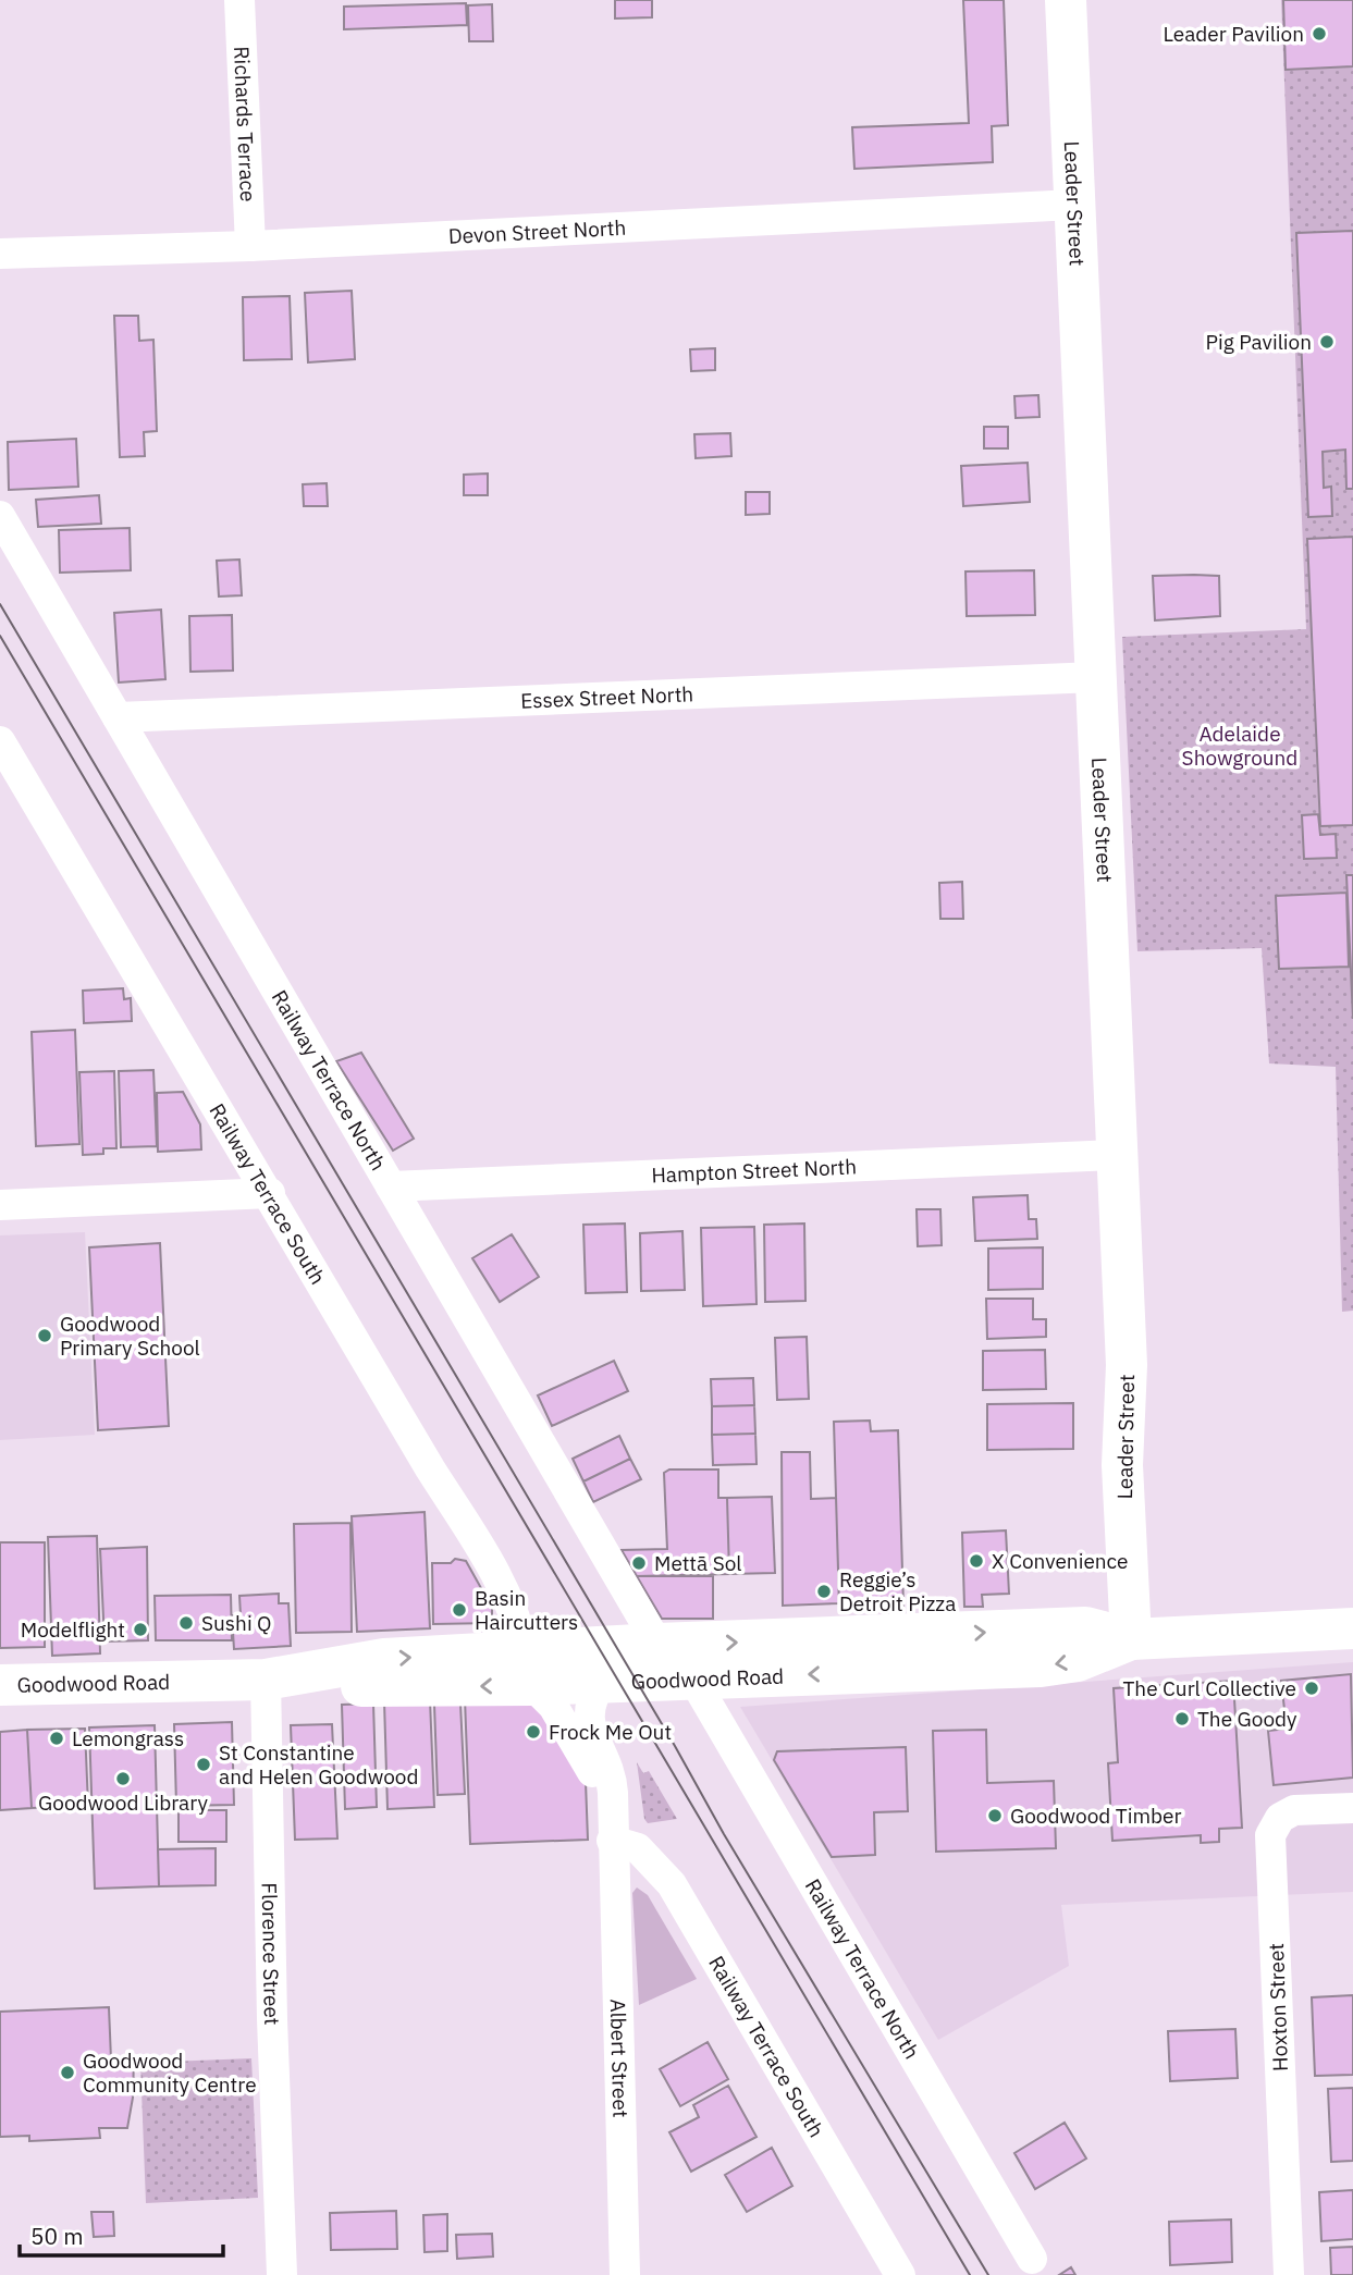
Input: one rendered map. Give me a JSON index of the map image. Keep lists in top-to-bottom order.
{
  "streets": {
    "main road": ["Leader Street", "Goodwood Road"],
    "street": [
      "Richards Terrace",
      "Devon Street North",
      "Essex Street North",
      "Railway Terrace North",
      "Hampton Street North",
      "Railway Terrace South",
      "Florence Street",
      "Hoxton Street",
      "Albert Street"
    ]
  },
  "crossings": [
    ["Richards Terrace", "Devon Street North"],
    ["Leader Street", "Devon Street North"],
    ["Leader Street", "Essex Street North"],
    ["Leader Street", "Hampton Street North"],
    ["Leader Street", "Goodwood Road"],
    ["Essex Street North", "Railway Terrace North"],
    ["Railway Terrace North", "Hampton Street North"],
    ["Railway Terrace North", "Goodwood Road"],
    ["Railway Terrace South", "Goodwood Road"],
    ["Railway Terrace South", "Albert Street"],
    ["Goodwood Road", "Florence Street"],
    ["Goodwood Road", "Albert Street"]
  ],
  "parks": ["Adelaide Showground"],
  "places": [
    "Leader Pavilion",
    "Pig Pavilion",
    "Goodwood Primary School",
    "X Convenience",
    "Mettā Sol",
    "Reggie’s Detroit Pizza",
    "Basin Haircutters",
    "Sushi Q",
    "Modelflight",
    "The Curl Collective",
    "The Goody",
    "Frock Me Out",
    "Lemongrass",
    "St Constantine and Helen Goodwood",
    "Goodwood Library",
    "Goodwood Timber",
    "Goodwood Community Centre"
  ],
  "scale_bar": "50 m"
}
